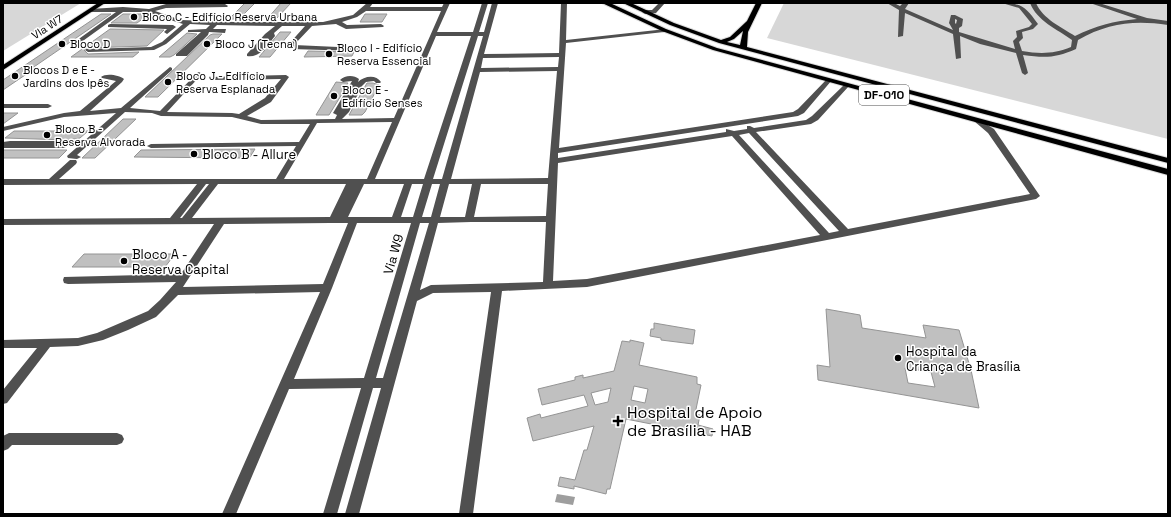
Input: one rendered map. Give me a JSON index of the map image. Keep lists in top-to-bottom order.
{
  "streets": {
    "main road": ["Vla W7", "DF-010"],
    "street": ["Via W9"]
  },
  "places": {
    "other": [
      "Bloco C - Edifício Reserva Urbana",
      "Bloco D",
      "Bloco J (Tecna)",
      "Bloco I - Edifício Reserva Essencial",
      "Blocos D e E - Jardins dos Ipês",
      "Bloco J - Edifício Reserva Esplanada",
      "Bloco E - Edifício Senses",
      "Bloco B - Reserva Alvorada",
      "Bloco B - Allure",
      "Bloco A - Reserva Capital",
      "Hospital da Criança de Brasília"
    ],
    "health": ["Hospital de Apoio de Brasília - HAB"]
  }
}
